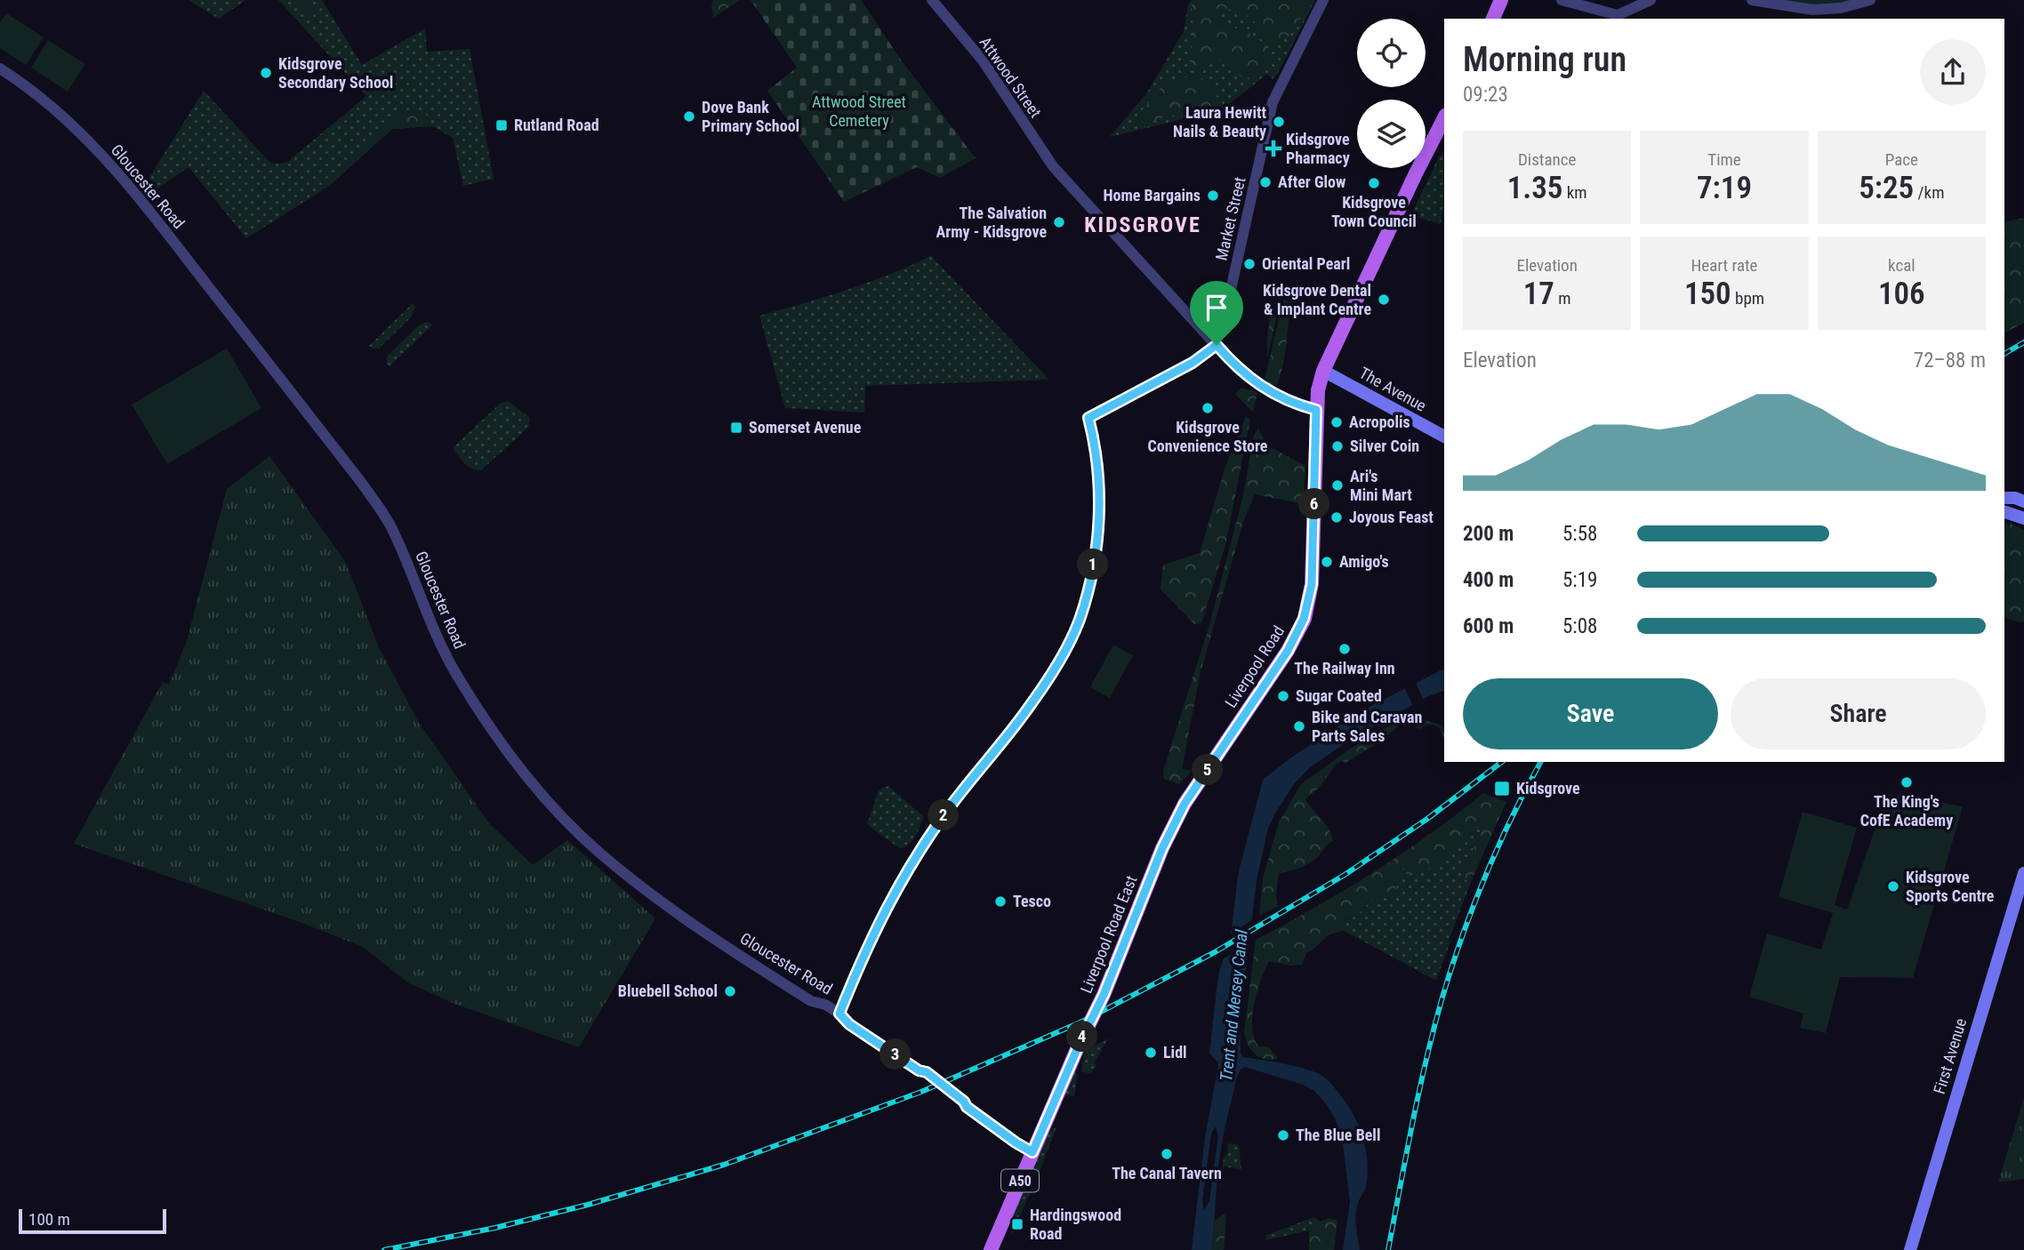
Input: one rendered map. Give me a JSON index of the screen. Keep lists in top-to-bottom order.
{
  "streets": {
    "main road": [
      "The Avenue",
      "Liverpool Road",
      "Liverpool Road East",
      "First Avenue",
      "A50"
    ],
    "street": ["Attwood Street", "Gloucester Road", "Market Street"]
  },
  "crossings": [
    ["Attwood Street", "Market Street"],
    ["Attwood Street", "Liverpool Road"],
    ["Gloucester Road", "Liverpool Road East"],
    ["The Avenue", "Liverpool Road"],
    ["Liverpool Road", "Liverpool Road East"]
  ],
  "districts": ["KIDSGROVE"],
  "water": ["Trent and Mersey Canal"],
  "parks": ["Attwood Street Cemetery"],
  "places": {
    "other": [
      "Kidsgrove Secondary School",
      "Dove Bank Primary School",
      "Laura Hewitt Nails & Beauty",
      "After Glow",
      "Kidsgrove Town Council",
      "Home Bargains",
      "The Salvation Army - Kidsgrove",
      "Oriental Pearl",
      "Kidsgrove Dental & Implant Centre",
      "Kidsgrove Convenience Store",
      "Acropolis",
      "Silver Coin",
      "Ari's Mini Mart",
      "Joyous Feast",
      "Amigo's",
      "The Railway Inn",
      "Sugar Coated",
      "Bike and Caravan Parts Sales",
      "The King's CofE Academy",
      "Kidsgrove Sports Centre",
      "Tesco",
      "Bluebell School",
      "Lidl",
      "The Blue Bell",
      "The Canal Tavern"
    ],
    "transit": [
      "Rutland Road",
      "Somerset Avenue",
      "Kidsgrove",
      "Hardingswood Road"
    ],
    "health": ["Kidsgrove Pharmacy"]
  },
  "scale_bar": "100 m",
  "page": {
    "heading": ["Morning run", "09:23"],
    "stats": [
      ["Distance", "1.35 km"],
      ["Time", "7:19"],
      ["Pace", "5:25 /km"],
      ["Elevation", "17 m"],
      ["Heart rate", "150 bpm"],
      ["kcal", "106"]
    ],
    "chart": ["Elevation", "72–88 m"],
    "pins": [
      "6",
      "1",
      "5",
      "2",
      "4",
      "3"
    ],
    "list": [
      {
        "name": "200 m",
        "note": "5:58"
      },
      {
        "name": "400 m",
        "note": "5:19"
      },
      {
        "name": "600 m",
        "note": "5:08"
      }
    ],
    "buttons": ["Save", "Share"],
    "scale": "100 m"
  }
}
